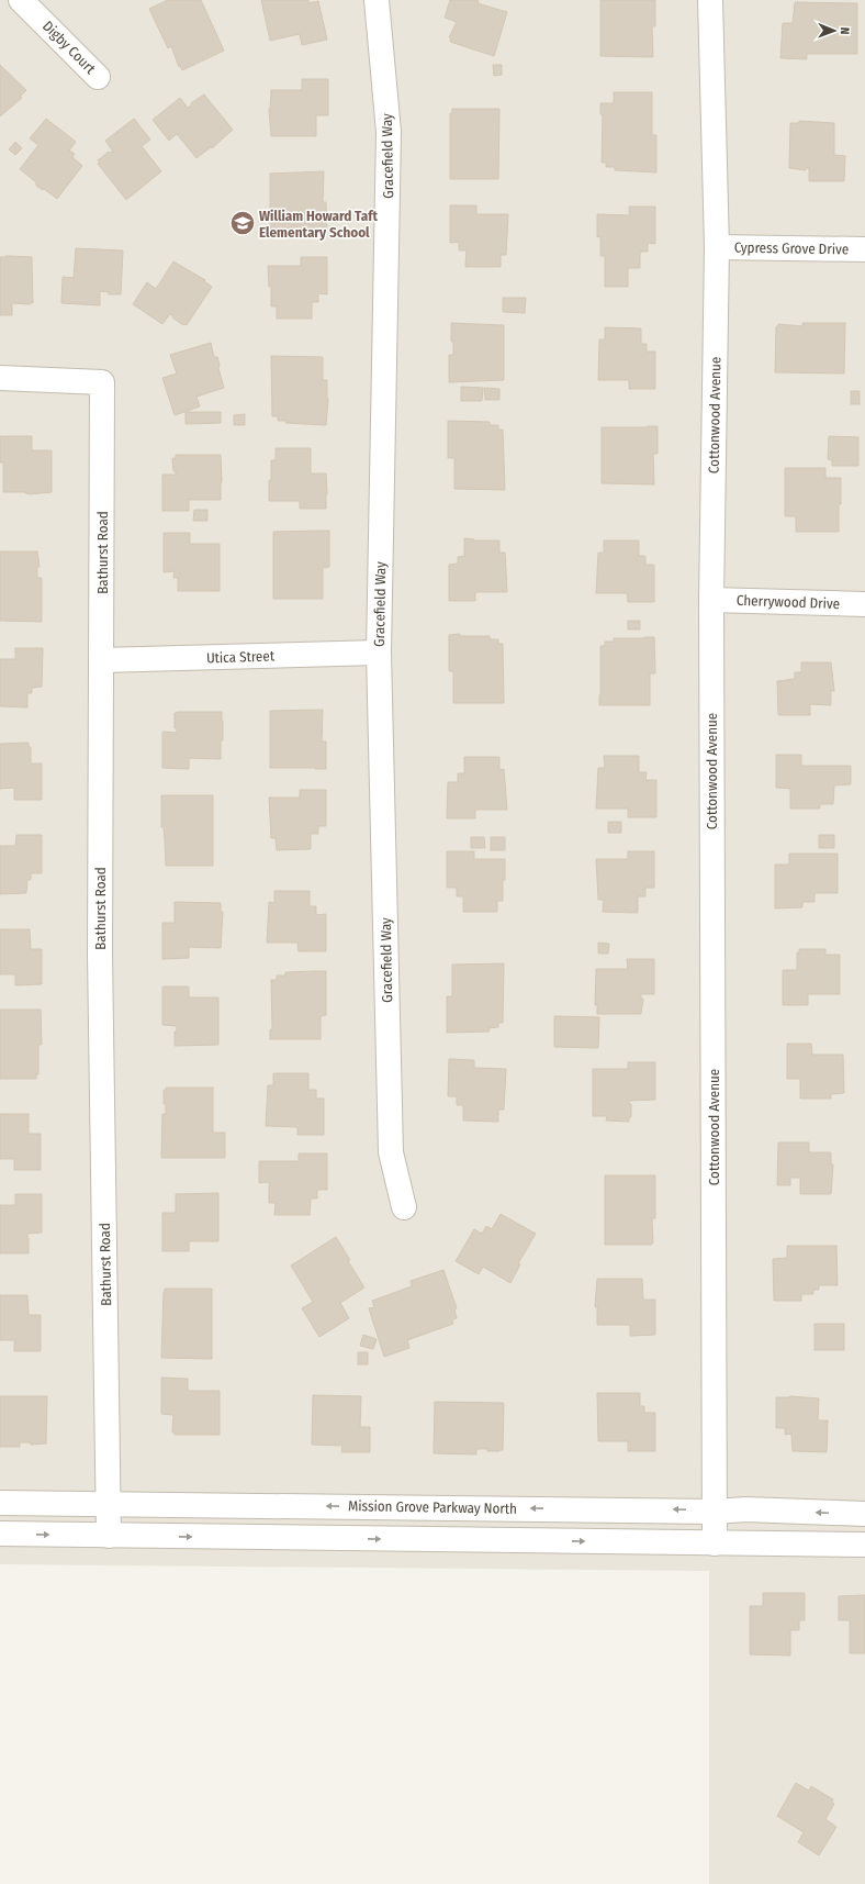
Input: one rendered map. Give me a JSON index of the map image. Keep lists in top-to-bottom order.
{
  "streets": {
    "street": [
      "Digby Court",
      "Gracefield Way",
      "Cypress Grove Drive",
      "Cottonwood Avenue",
      "Bathurst Road",
      "Cherrywood Drive",
      "Utica Street",
      "Mission Grove Parkway North"
    ]
  },
  "crossings": [
    ["Gracefield Way", "Utica Street"],
    ["Cypress Grove Drive", "Cottonwood Avenue"],
    ["Cottonwood Avenue", "Cherrywood Drive"],
    ["Cottonwood Avenue", "Mission Grove Parkway North"],
    ["Bathurst Road", "Utica Street"],
    ["Bathurst Road", "Mission Grove Parkway North"]
  ],
  "places": {
    "school or university": ["William Howard Taft Elementary School"]
  },
  "north": "right"
}
